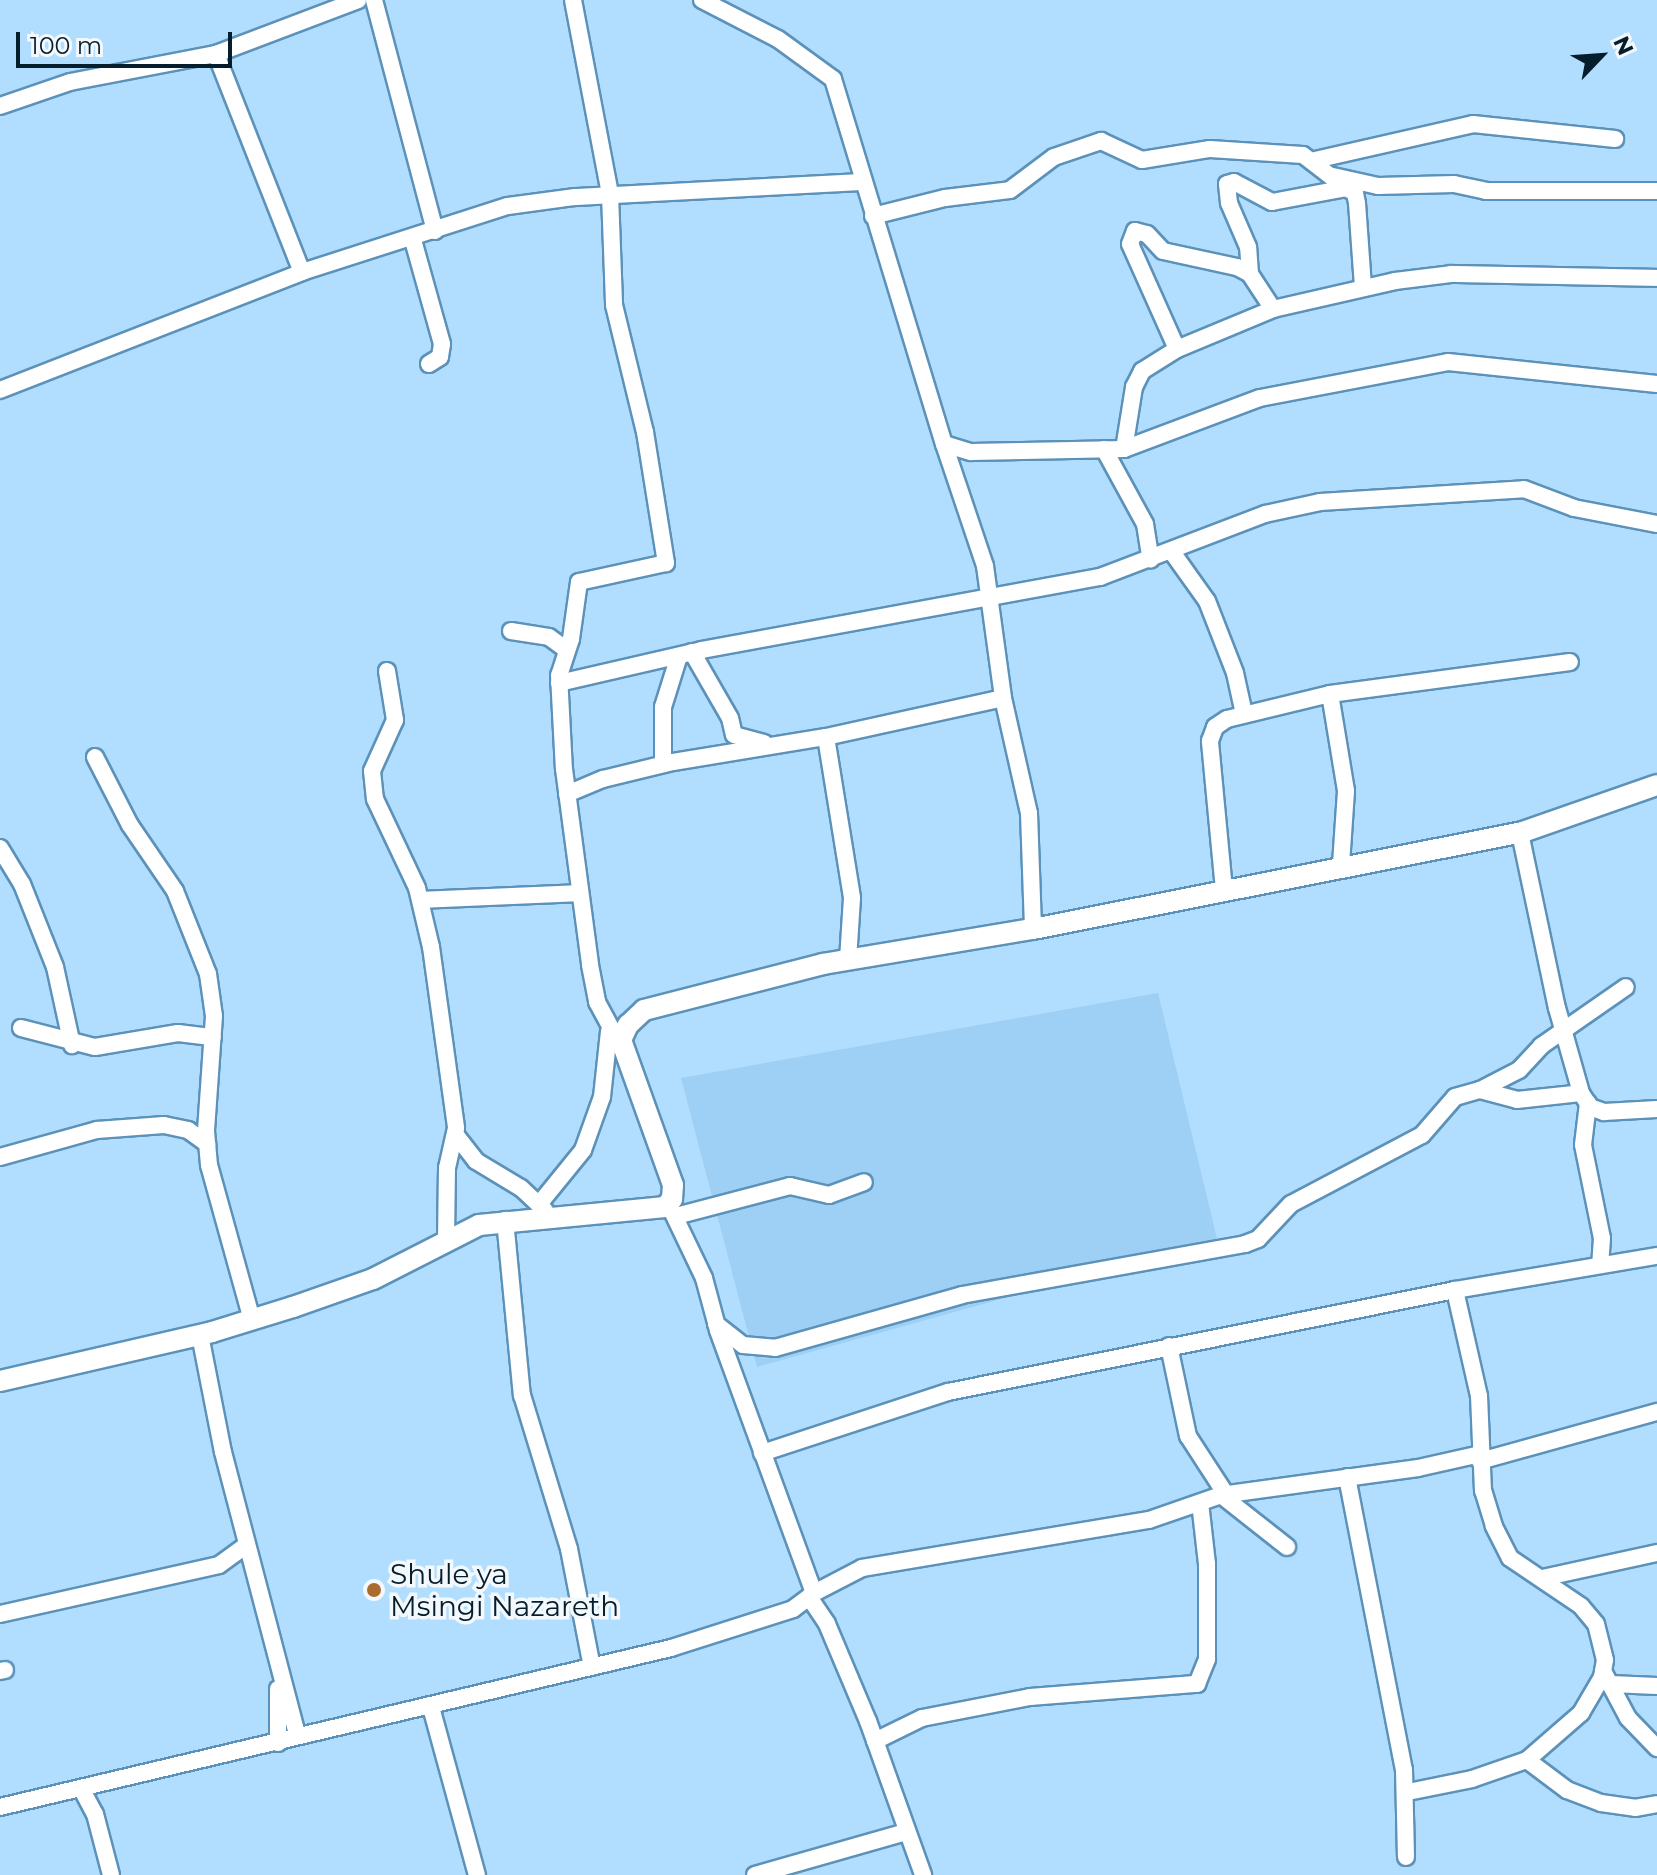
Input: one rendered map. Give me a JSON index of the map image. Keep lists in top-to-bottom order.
{
  "places": ["Shule ya Msingi Nazareth"],
  "scale_bar": "100 m",
  "north": "top right"
}
